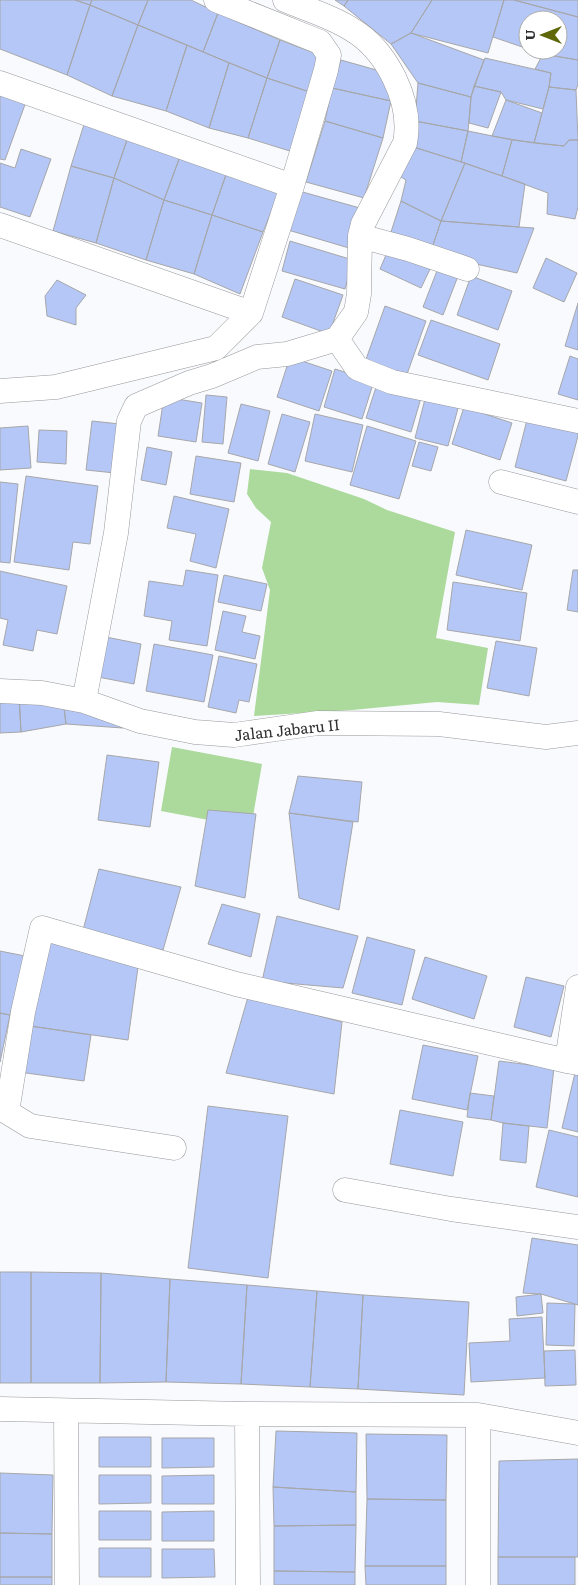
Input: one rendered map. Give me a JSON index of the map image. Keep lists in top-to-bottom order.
{
  "streets": {
    "street": ["Jalan Jabaru II"]
  },
  "north": "left"
}
